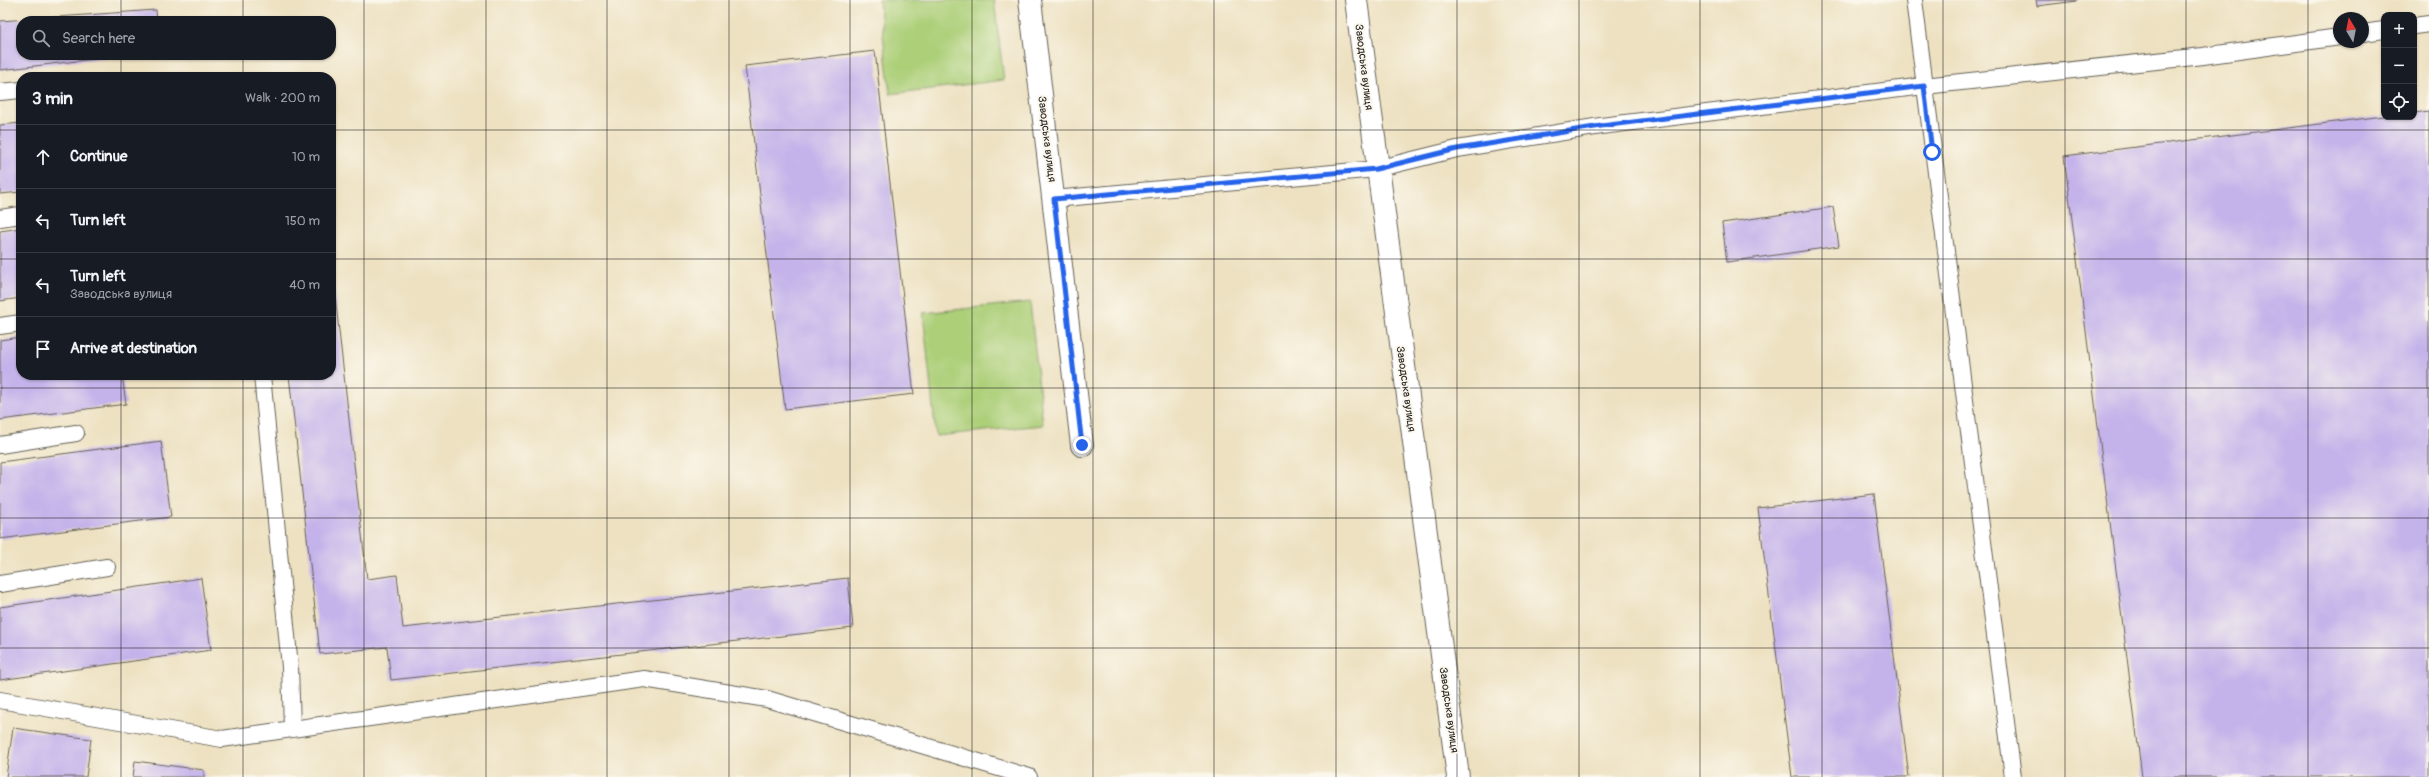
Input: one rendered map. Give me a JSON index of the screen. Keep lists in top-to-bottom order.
{
  "streets": {
    "street": ["Заводська вулиця"]
  },
  "north": "top",
  "page": {
    "map_buttons": ["+", "−"],
    "search": "Search here",
    "heading": ["3 min", "Walk · 200 m"],
    "list": [
      ["Continue", "10 m"],
      ["Turn left", "150 m"],
      ["Turn left", "Заводська вулиця", "40 m"],
      "Arrive at destination"
    ]
  }
}
